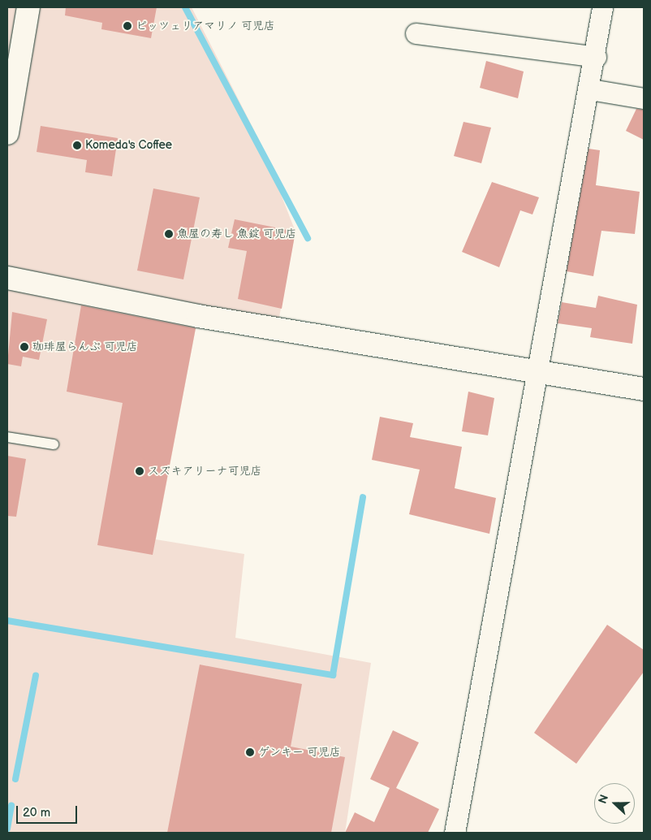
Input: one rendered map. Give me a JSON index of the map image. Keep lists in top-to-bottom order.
{
  "places": [
    "ピッツェリアマリノ 可児店",
    "Komeda's Coffee",
    "魚屋の寿し 魚錠 可児店",
    "珈琲屋らんぷ 可児店",
    "スズキアリーナ可児店",
    "ゲンキー 可児店"
  ],
  "scale_bar": "20 m",
  "north": "left"
}
